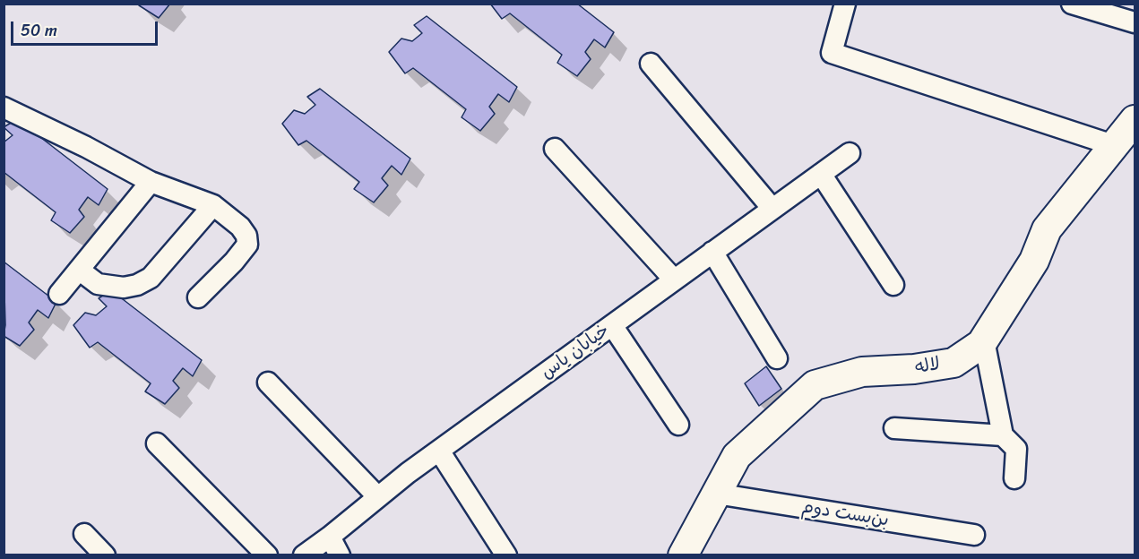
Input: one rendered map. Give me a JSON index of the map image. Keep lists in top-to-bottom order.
{
  "streets": {
    "street": ["خیابان یاس", "لاله", "بن‌بست دوم"]
  },
  "crossings": [
    ["لاله", "بن‌بست دوم"]
  ],
  "scale_bar": "50 m"
}
